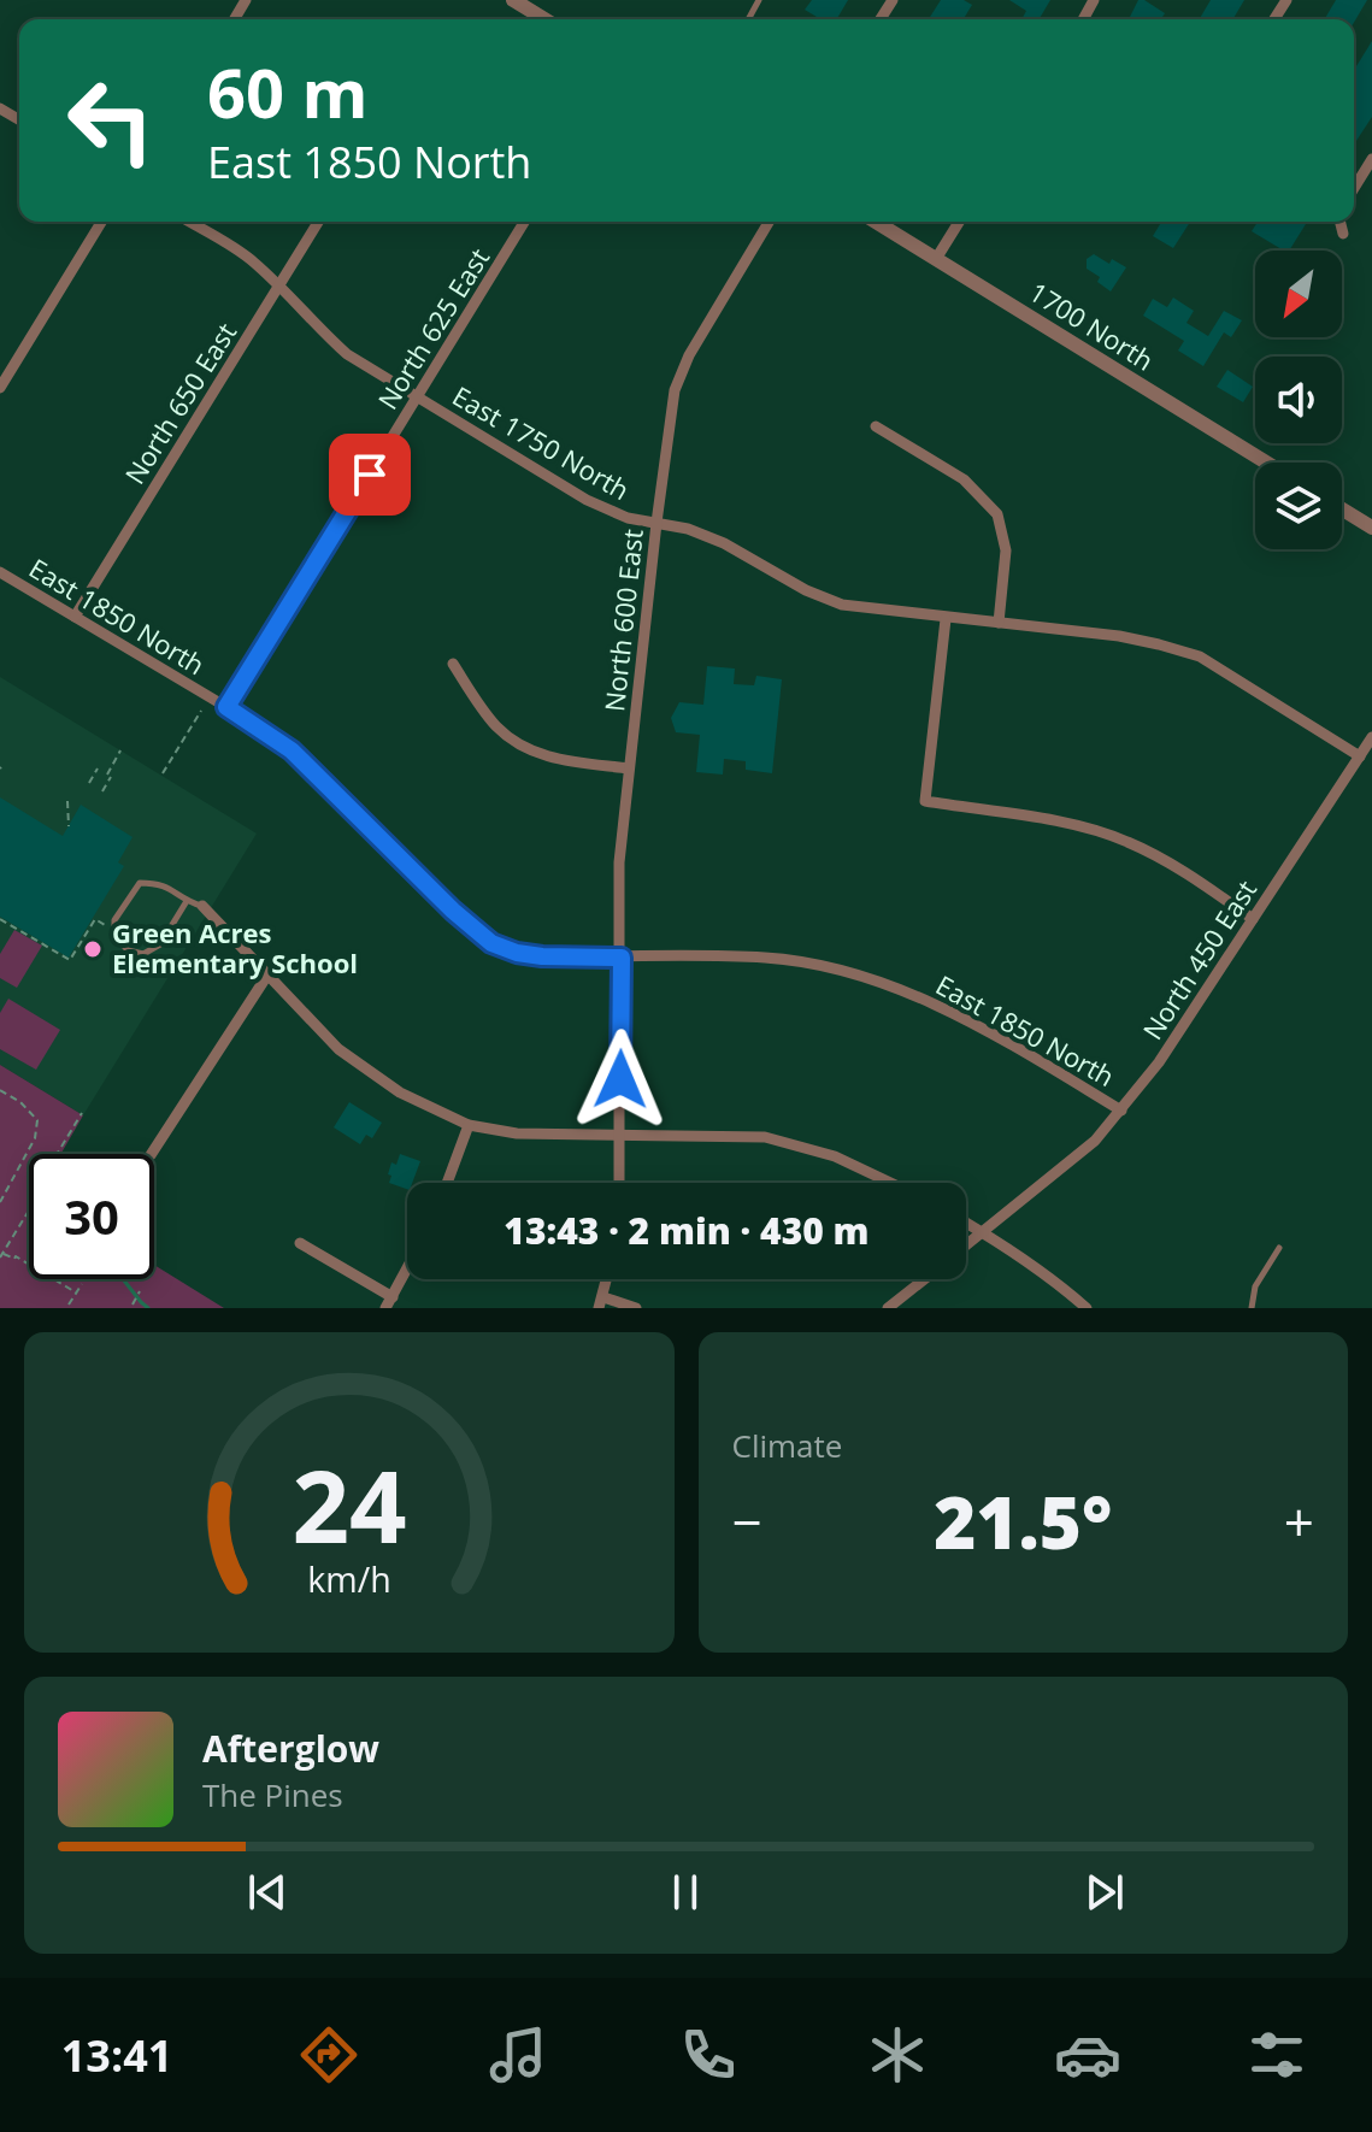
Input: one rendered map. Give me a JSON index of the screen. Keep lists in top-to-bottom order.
{
  "streets": {
    "street": [
      "1700 North",
      "North 625 East",
      "North 650 East",
      "East 1750 North",
      "East 1850 North",
      "North 600 East",
      "North 450 East"
    ]
  },
  "crossings": [
    ["North 625 East", "East 1750 North"],
    ["North 625 East", "East 1850 North"],
    ["North 650 East", "East 1750 North"],
    ["North 650 East", "East 1850 North"],
    ["East 1750 North", "North 600 East"],
    ["East 1750 North", "North 450 East"],
    ["East 1850 North", "North 600 East"],
    ["East 1850 North", "North 450 East"]
  ],
  "places": ["Green Acres Elementary School"],
  "north": "bottom left",
  "page": {
    "turn": ["60 m", "East 1850 North"],
    "limit": "30",
    "trip": "13:43 · 2 min · 430 m",
    "tile": "Climate",
    "heat": ["−", "21.5°", "+"],
    "song": ["Afterglow", "The Pines"],
    "tabs": "13:41",
    "gauge": ["24", "km/h"]
  }
}
